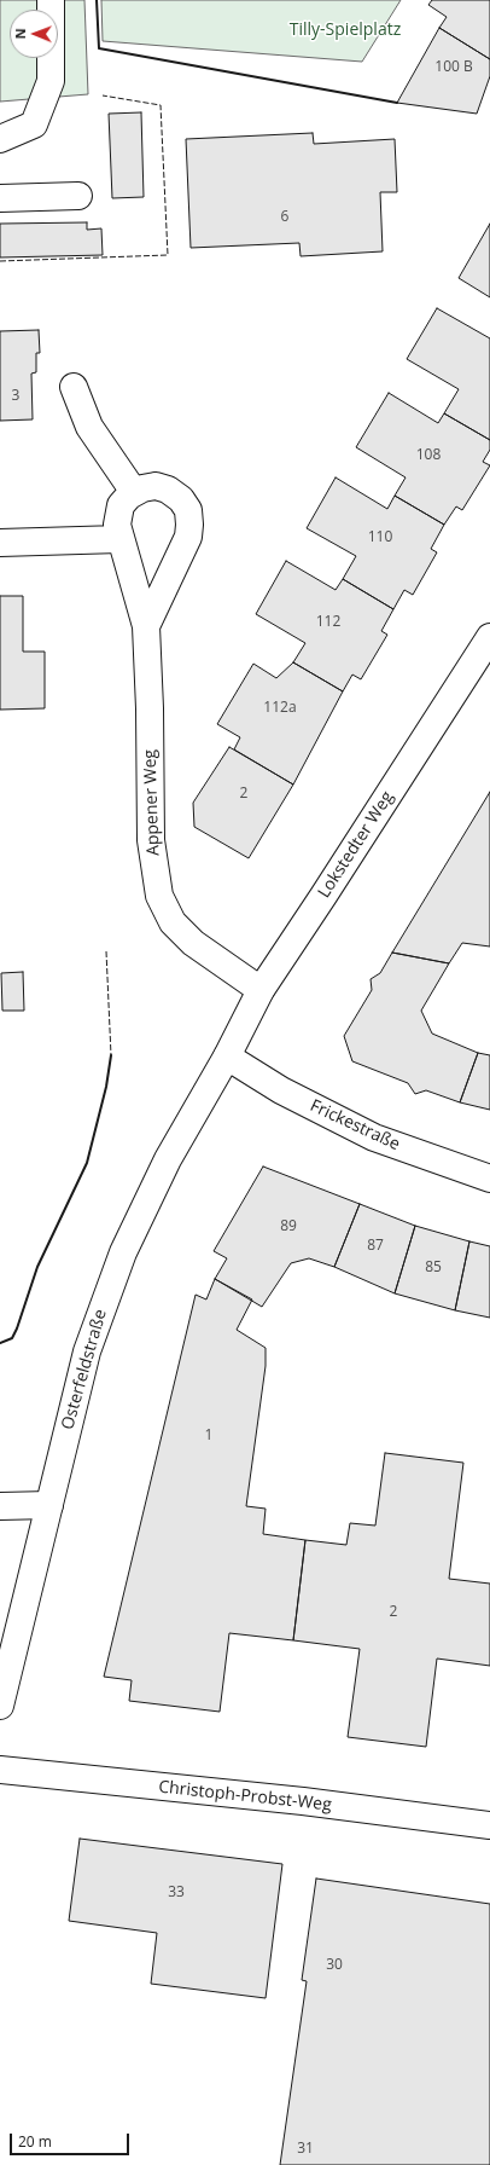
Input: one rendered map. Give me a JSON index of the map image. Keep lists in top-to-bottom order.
{
  "streets": {
    "street": [
      "Appener Weg",
      "Lokstedter Weg",
      "Frickestraße",
      "Osterfeldstraße",
      "Christoph-Probst-Weg"
    ]
  },
  "crossings": [
    ["Appener Weg", "Lokstedter Weg"],
    ["Lokstedter Weg", "Frickestraße"],
    ["Lokstedter Weg", "Osterfeldstraße"],
    ["Frickestraße", "Osterfeldstraße"]
  ],
  "parks": ["Tilly-Spielplatz"],
  "house_numbers": [
    "100 B",
    "6",
    "3",
    "108",
    "110",
    "112",
    "112a",
    "2",
    "89",
    "87",
    "85",
    "1",
    "2",
    "33",
    "30",
    "31"
  ],
  "scale_bar": "20 m",
  "north": "left"
}
